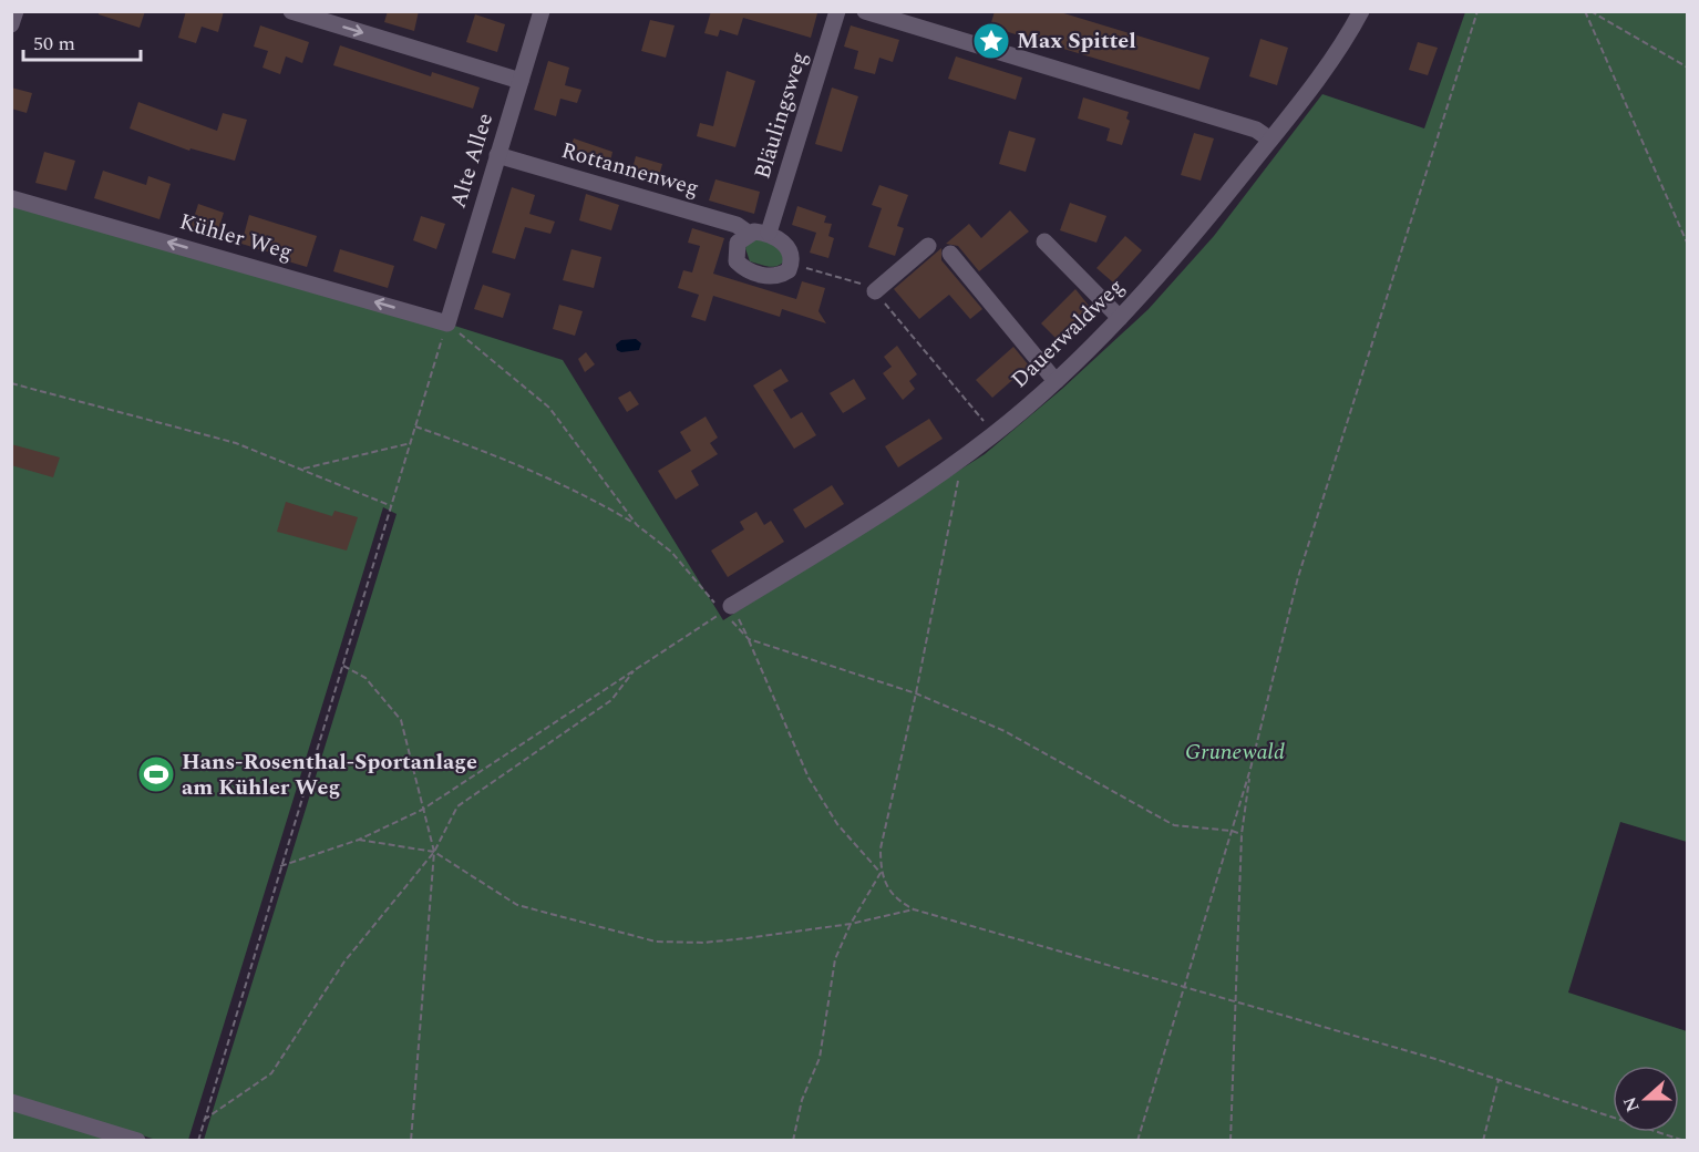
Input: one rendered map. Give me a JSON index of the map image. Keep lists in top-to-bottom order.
{
  "streets": {
    "street": [
      "Bläulingsweg",
      "Alte Allee",
      "Rottannenweg",
      "Kühler Weg",
      "Dauerwaldweg"
    ]
  },
  "crossings": [
    ["Bläulingsweg", "Rottannenweg"],
    ["Alte Allee", "Rottannenweg"],
    ["Alte Allee", "Kühler Weg"]
  ],
  "one_way": ["Kühler Weg"],
  "parks": ["Grunewald"],
  "places": {
    "place": ["Max Spittel"],
    "sports": ["Hans-Rosenthal-Sportanlage am Kühler Weg"]
  },
  "scale_bar": "50 m",
  "north": "left"
}
